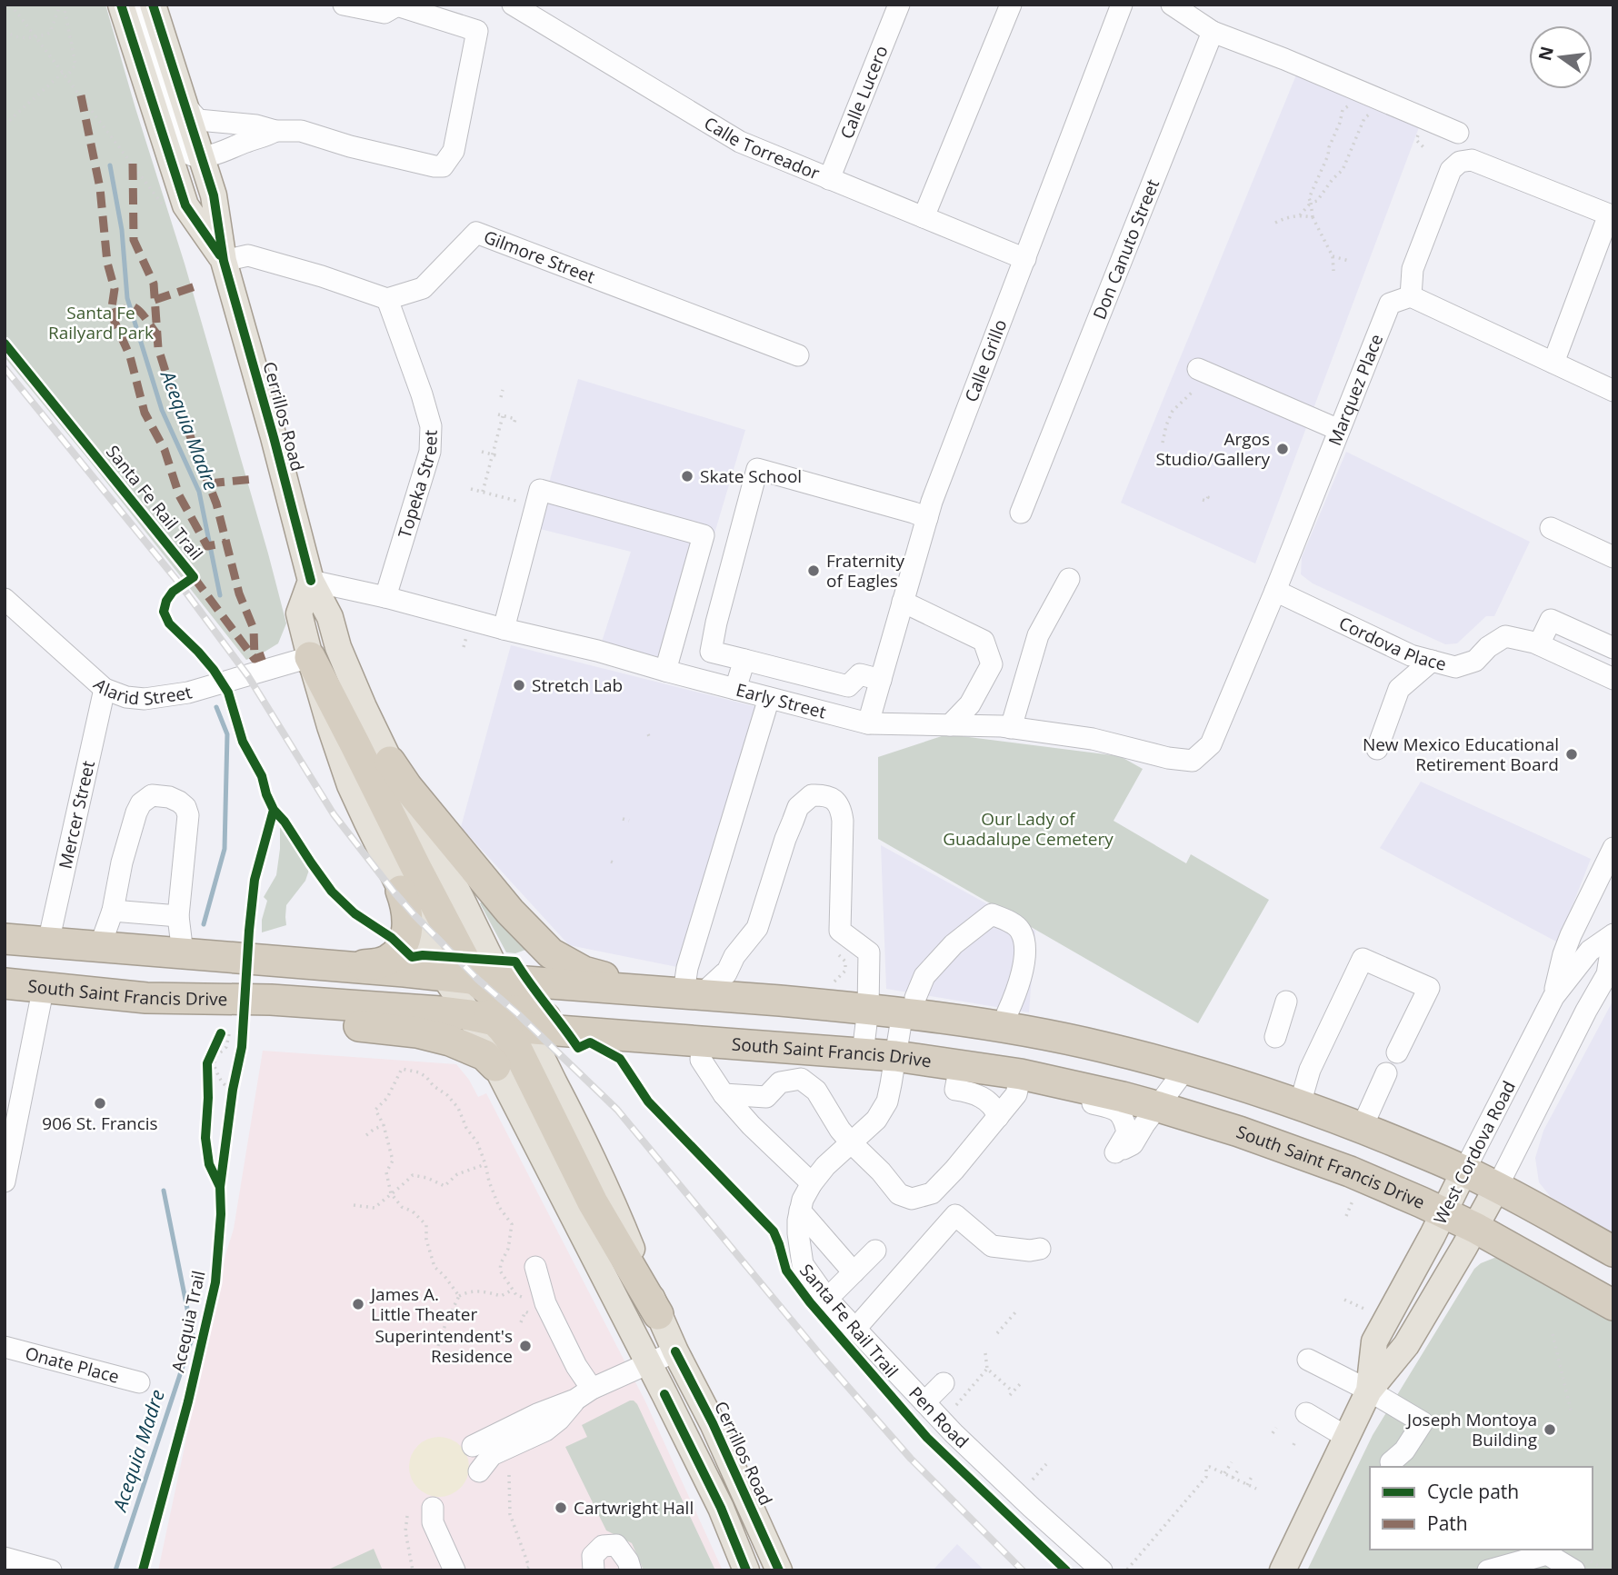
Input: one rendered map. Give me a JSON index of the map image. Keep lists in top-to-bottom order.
{
  "streets": {
    "highway": ["South Saint Francis Drive"],
    "main road": ["Cerrillos Road", "West Cordova Road"],
    "street": [
      "Calle Lucero",
      "Calle Torreador",
      "Don Canuto Street",
      "Gilmore Street",
      "Calle Grillo",
      "Marquez Place",
      "Topeka Street",
      "Cordova Place",
      "Alarid Street",
      "Early Street",
      "Mercer Street",
      "Onate Place",
      "Pen Road"
    ],
    "cycle path": ["Santa Fe Rail Trail", "Acequia Trail"]
  },
  "crossings": [
    ["Calle Lucero", "Calle Torreador"],
    ["Calle Torreador", "Calle Grillo"],
    ["Gilmore Street", "Topeka Street"],
    ["Calle Grillo", "Early Street"],
    ["Marquez Place", "Cordova Place"],
    ["Marquez Place", "Early Street"],
    ["Cerrillos Road", "Alarid Street"],
    ["Cerrillos Road", "Early Street"],
    ["Cerrillos Road", "South Saint Francis Drive"],
    ["Topeka Street", "Early Street"],
    ["Alarid Street", "Mercer Street"],
    ["Mercer Street", "South Saint Francis Drive"],
    ["South Saint Francis Drive", "West Cordova Road"],
    ["South Saint Francis Drive", "Pen Road"]
  ],
  "water": ["Acequia Madre"],
  "parks": ["Santa Fe Railyard Park", "Our Lady of Guadalupe Cemetery"],
  "places": [
    "Argos Studio/Gallery",
    "Skate School",
    "Fraternity of Eagles",
    "Stretch Lab",
    "New Mexico Educational Retirement Board",
    "906 St. Francis",
    "James A. Little Theater",
    "Superintendent's Residence",
    "Joseph Montoya Building",
    "Cartwright Hall"
  ],
  "legend": ["Cycle path", "Path"],
  "north": "left"
}
